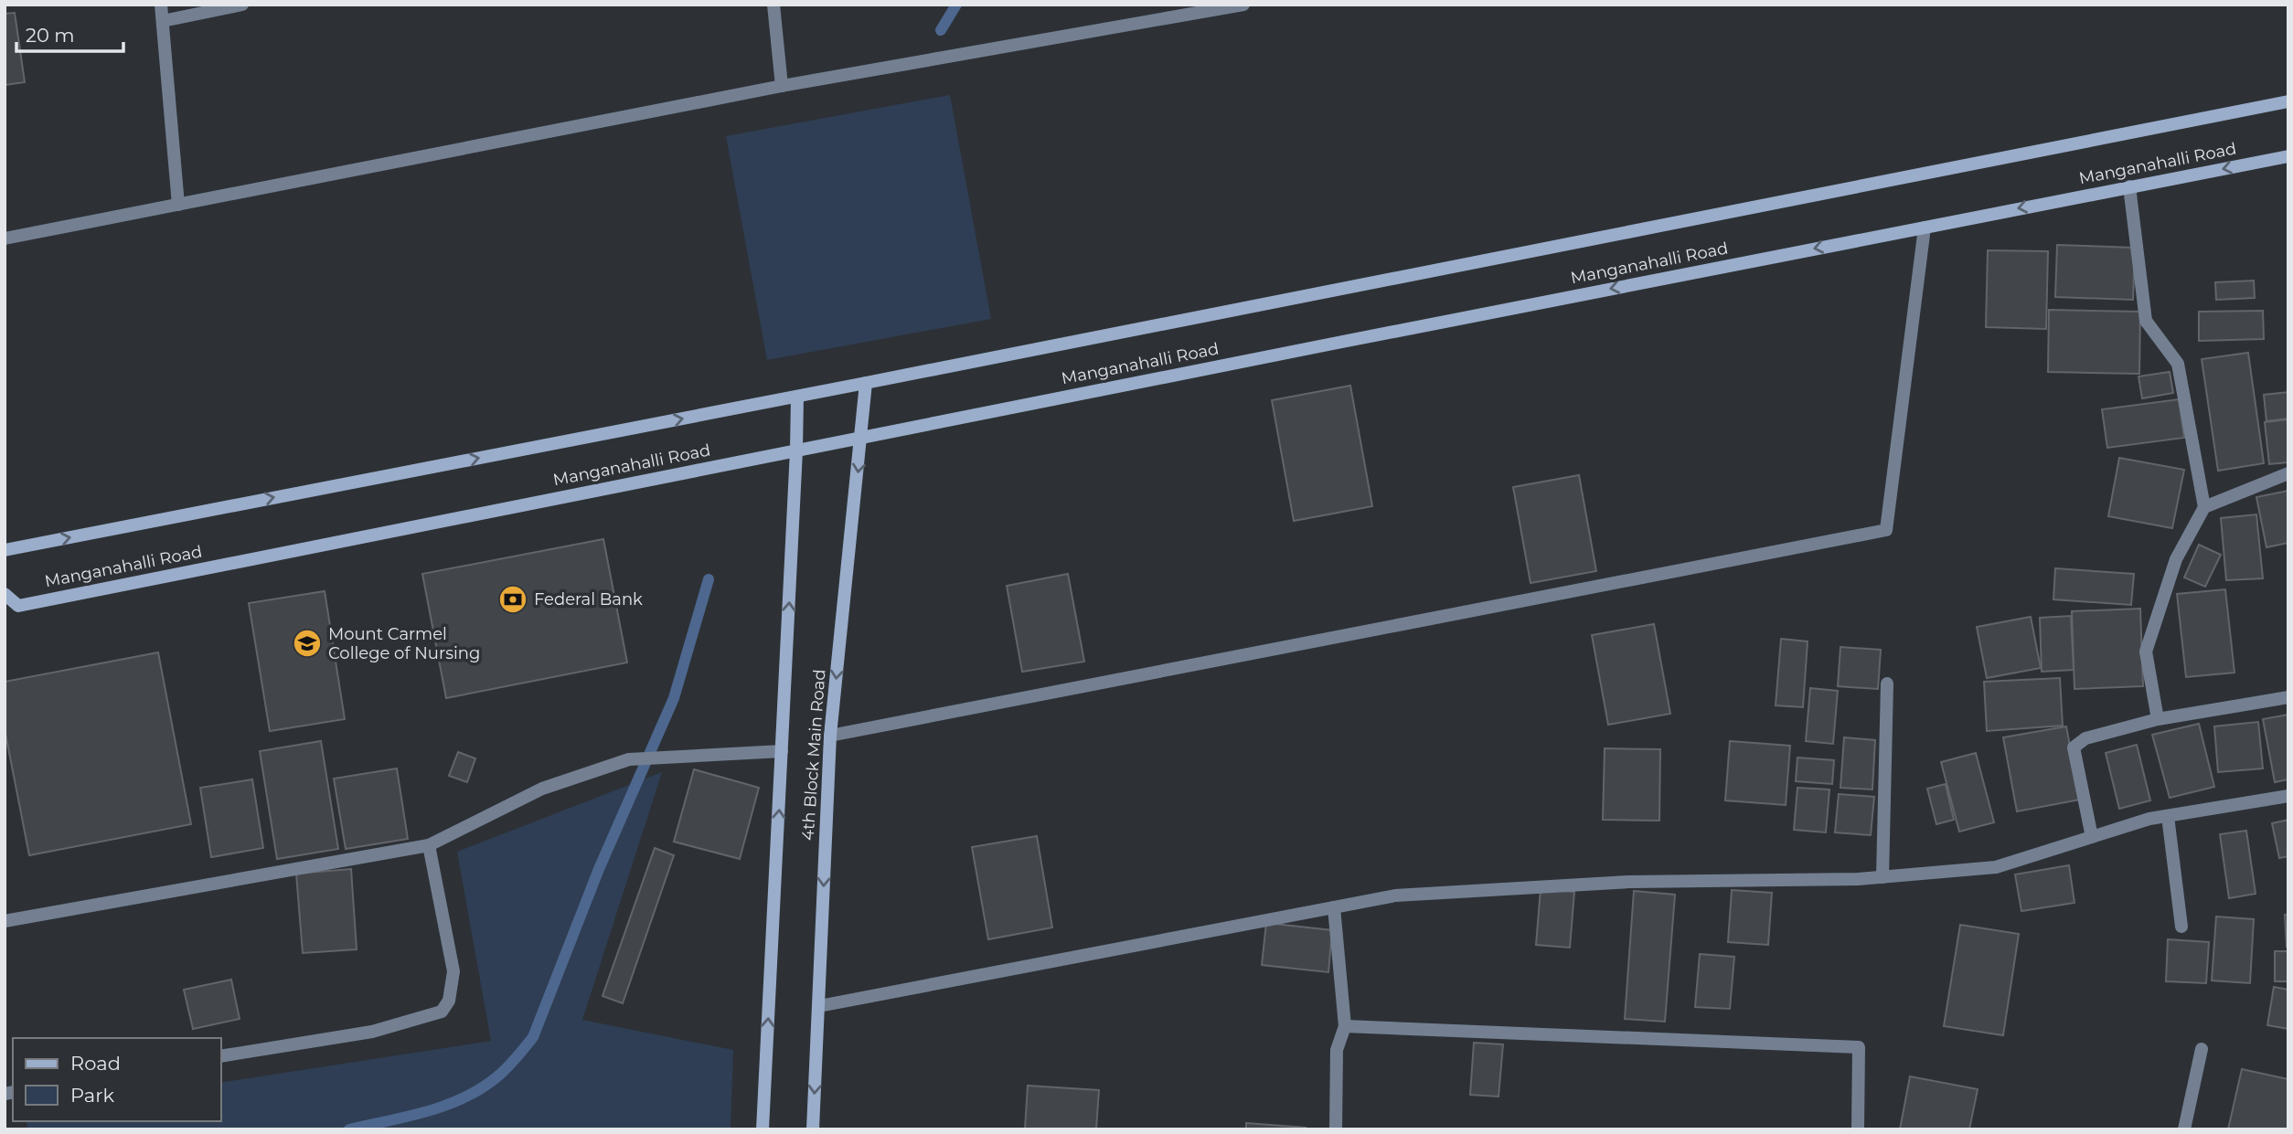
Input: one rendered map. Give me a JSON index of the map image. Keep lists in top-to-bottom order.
{
  "streets": {
    "street": ["Manganahalli Road", "4th Block Main Road"]
  },
  "crossings": [
    ["Manganahalli Road", "4th Block Main Road"]
  ],
  "places": {
    "bank": ["Federal Bank"],
    "school or university": ["Mount Carmel College of Nursing"]
  },
  "legend": ["Road", "Park"],
  "scale_bar": "20 m"
}
